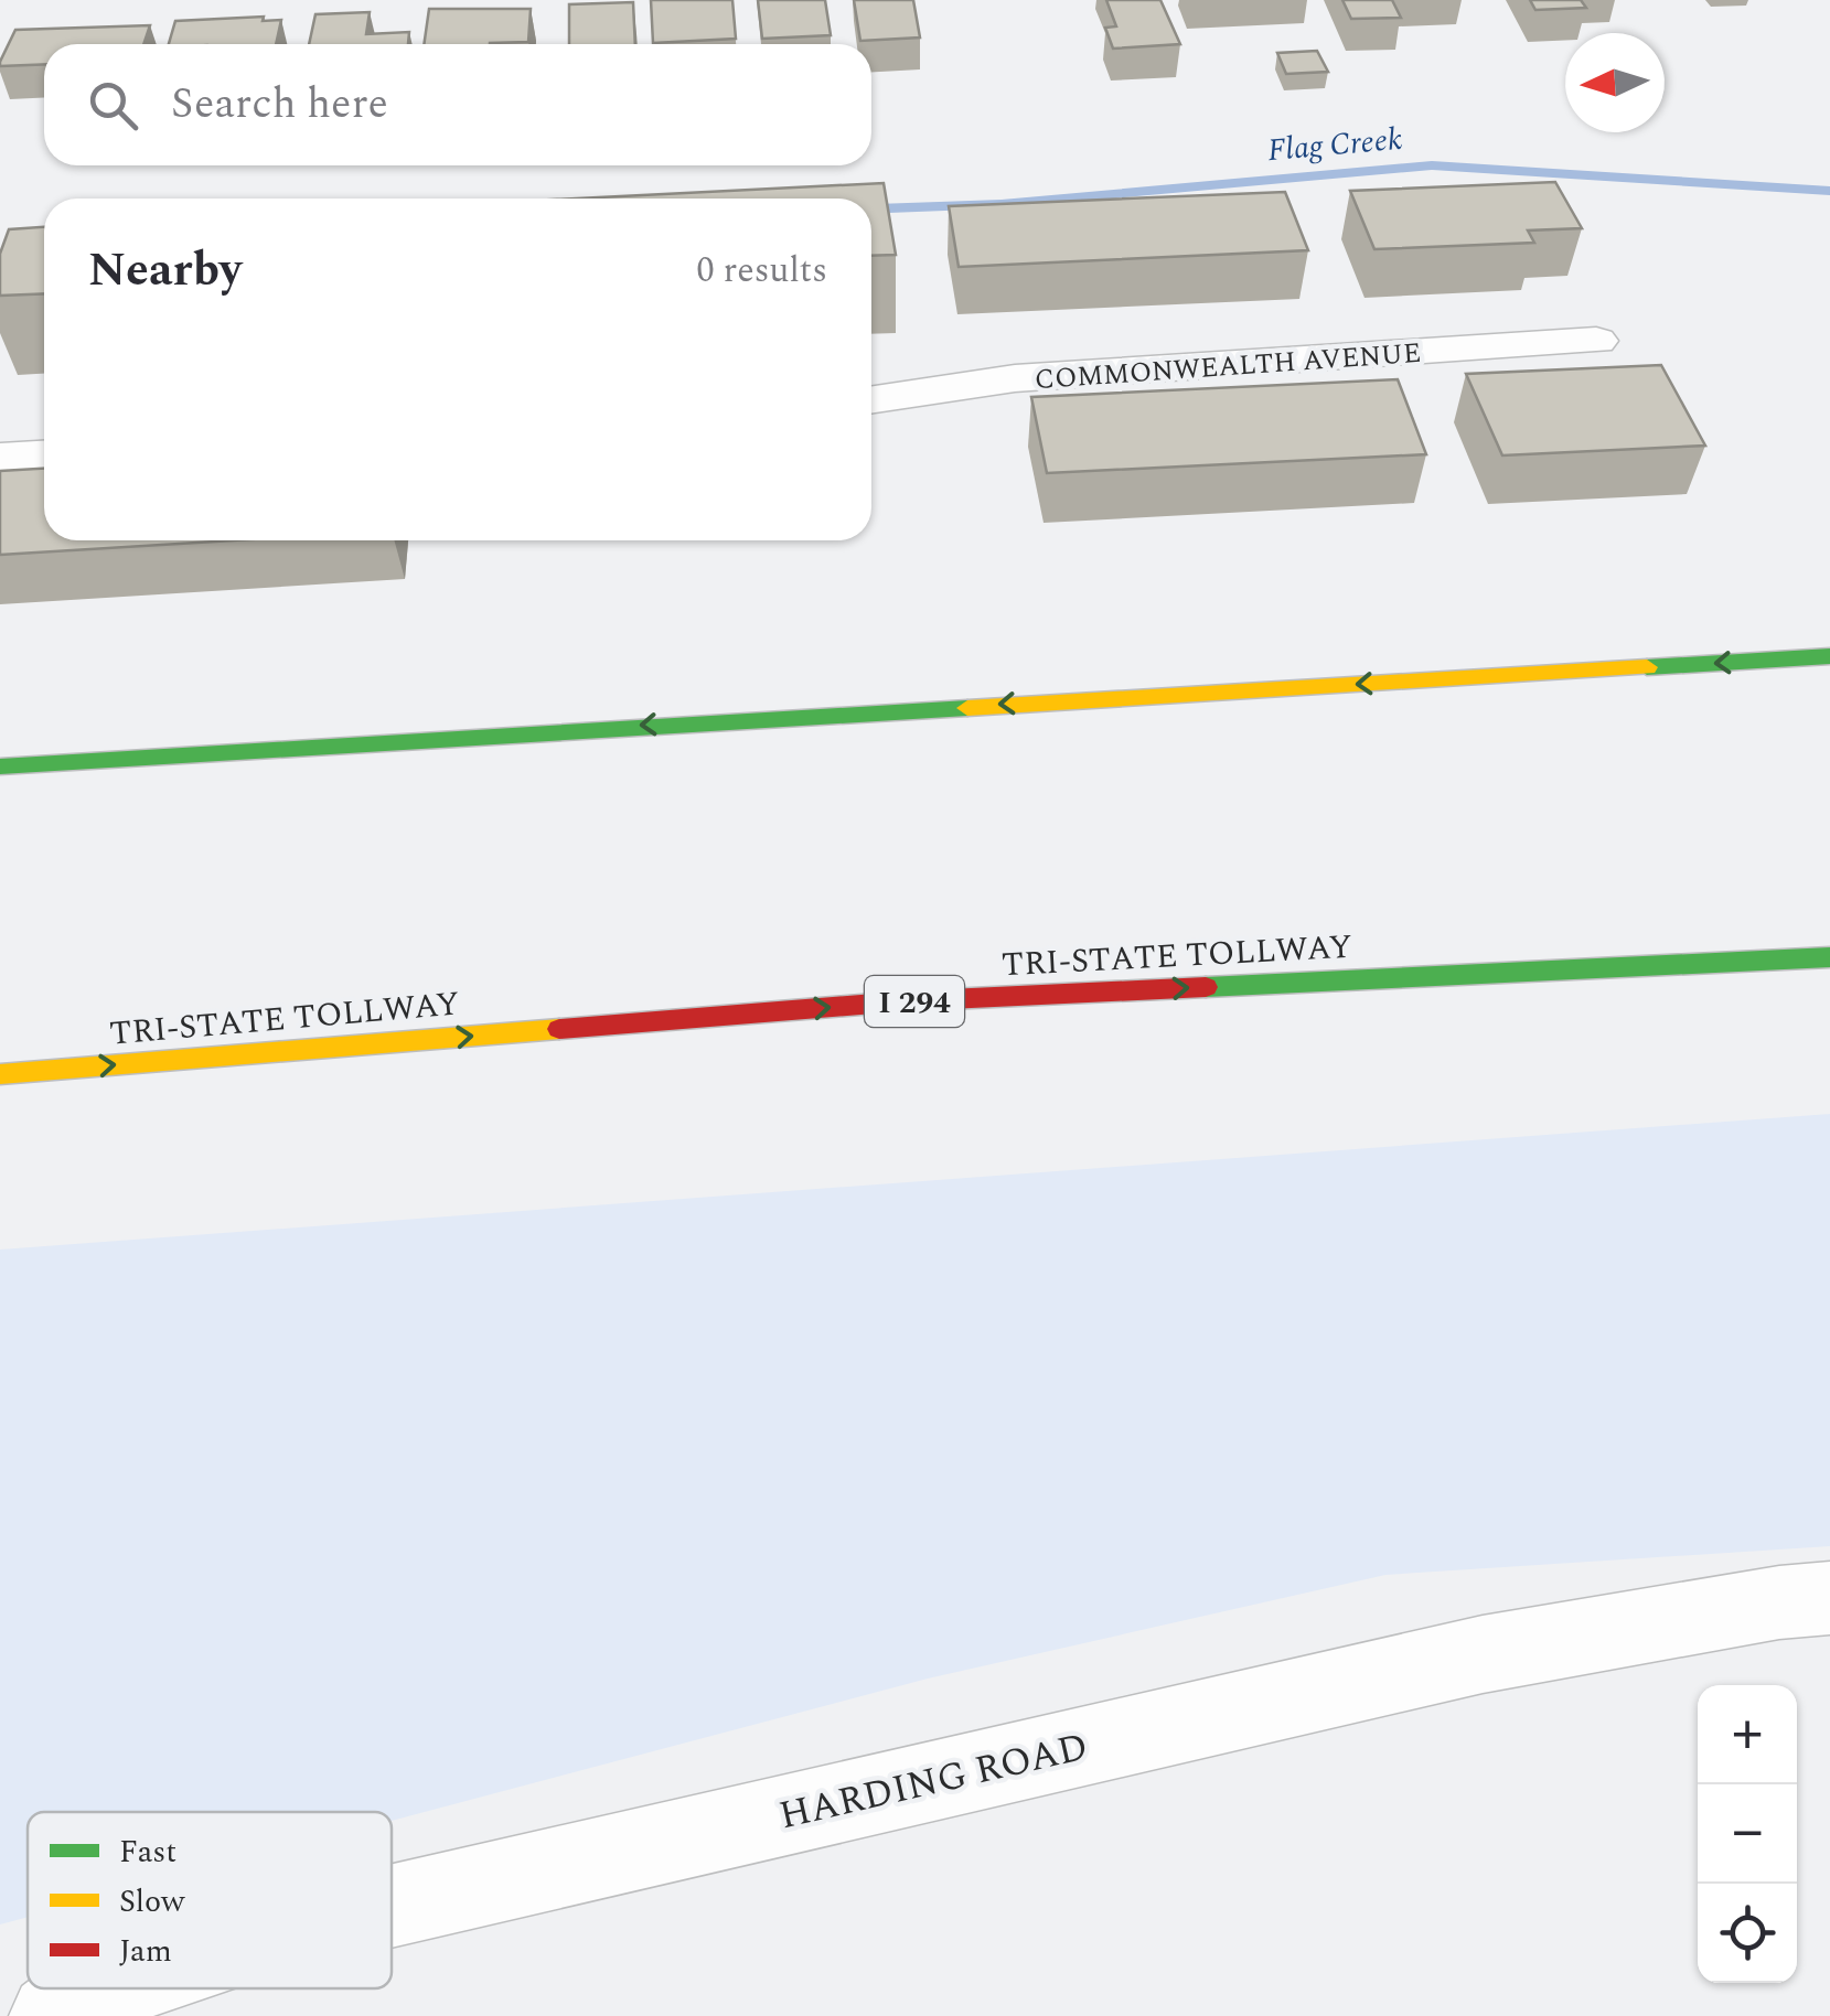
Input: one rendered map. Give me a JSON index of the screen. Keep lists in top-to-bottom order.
{
  "streets": {
    "highway": ["TRI-STATE TOLLWAY", "I 294"],
    "street": ["COMMONWEALTH AVENUE", "HARDING ROAD"]
  },
  "one_way": ["TRI-STATE TOLLWAY"],
  "water": ["Flag Creek"],
  "legend": ["Fast", "Slow", "Jam"],
  "north": "left",
  "page": {
    "search": "Search here",
    "heading": ["Nearby", "0 results"],
    "map_buttons": ["+", "−"]
  }
}
